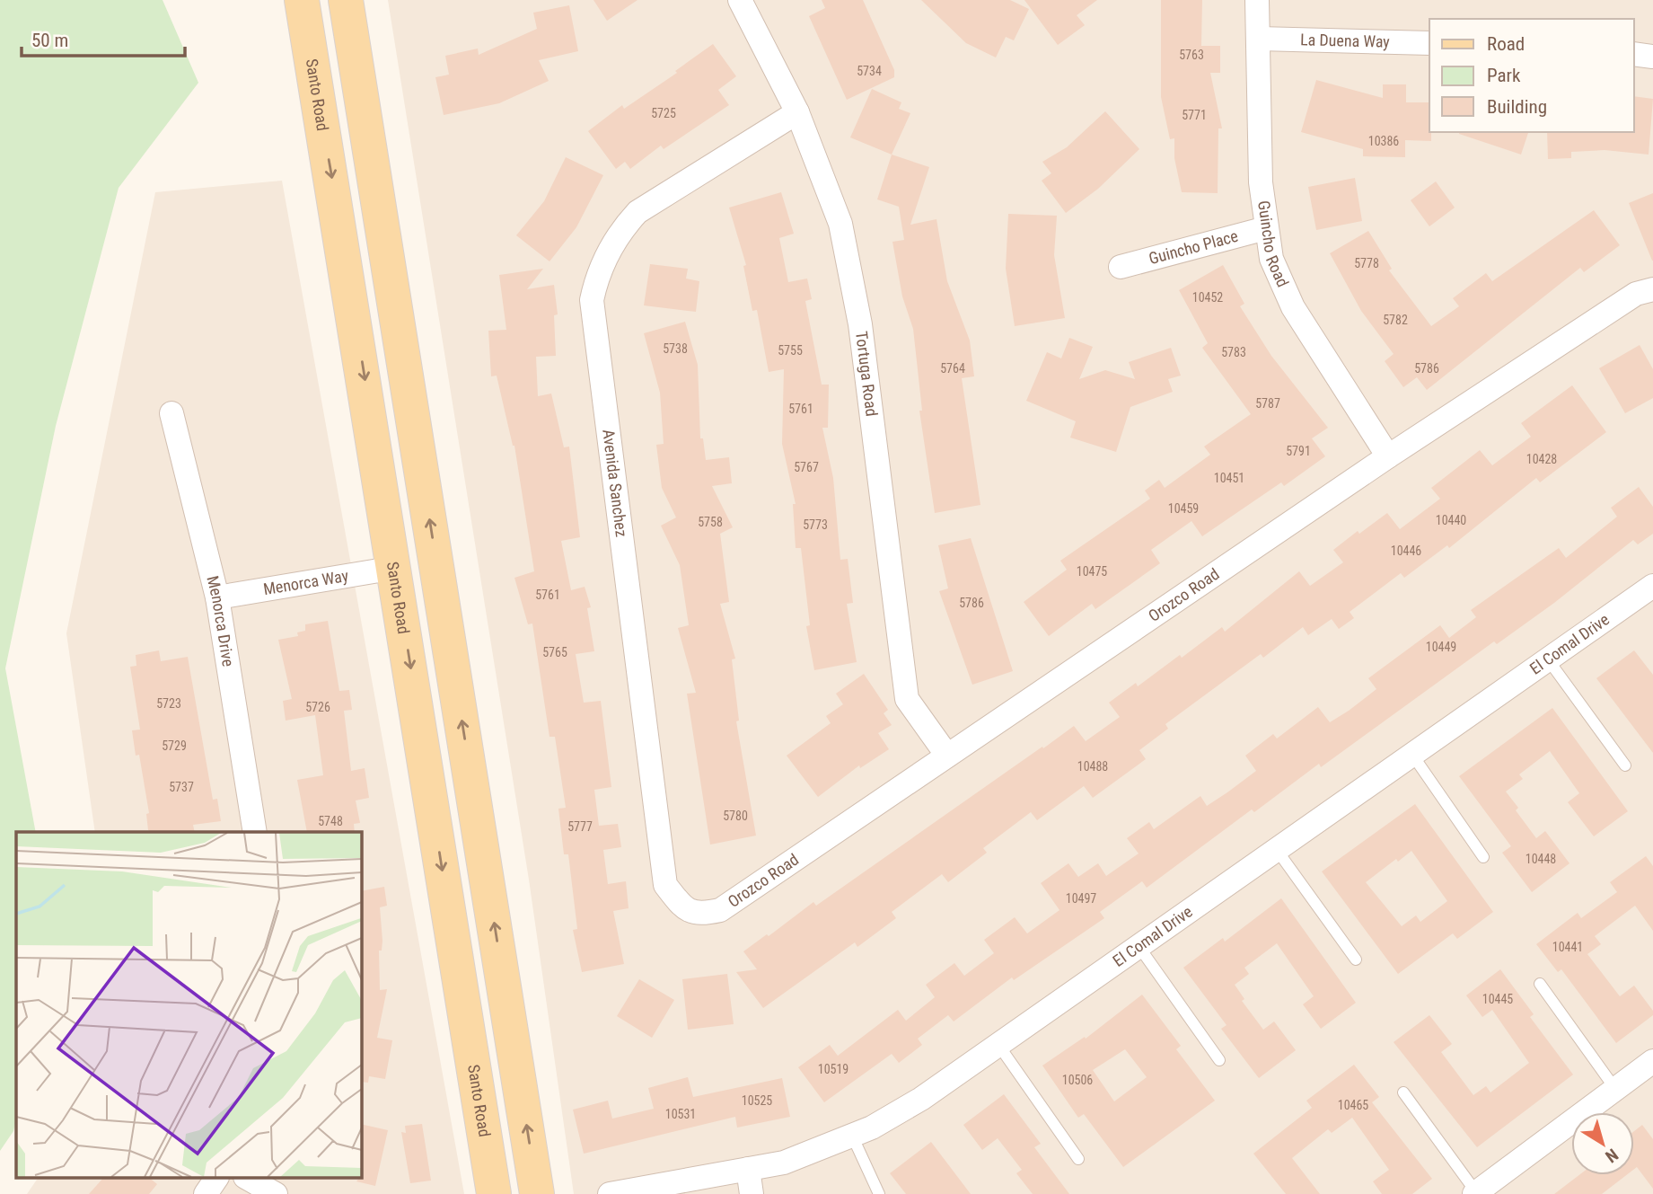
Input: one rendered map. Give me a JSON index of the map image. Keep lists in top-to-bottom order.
{
  "streets": {
    "main road": ["Santo Road"],
    "street": [
      "La Duena Way",
      "Guincho Road",
      "Guincho Place",
      "Tortuga Road",
      "Avenida Sanchez",
      "Menorca Way",
      "Orozco Road",
      "Menorca Drive",
      "El Comal Drive"
    ]
  },
  "crossings": [
    ["La Duena Way", "Guincho Road"],
    ["Santo Road", "Menorca Way"],
    ["Guincho Road", "Guincho Place"],
    ["Guincho Road", "Orozco Road"],
    ["Tortuga Road", "Avenida Sanchez"],
    ["Tortuga Road", "Orozco Road"],
    ["Avenida Sanchez", "Orozco Road"],
    ["Menorca Way", "Menorca Drive"]
  ],
  "house_numbers": [
    "5763",
    "5734",
    "5725",
    "5771",
    "10386",
    "5778",
    "10452",
    "5782",
    "5738",
    "5755",
    "5783",
    "5764",
    "5786",
    "5787",
    "5761",
    "5791",
    "10428",
    "5767",
    "10451",
    "10459",
    "10440",
    "5758",
    "5773",
    "10446",
    "10475",
    "5761",
    "5786",
    "10449",
    "5765",
    "5723",
    "5726",
    "5729",
    "10488",
    "5737",
    "5780",
    "5748",
    "5777",
    "10448",
    "10497",
    "10441",
    "10445",
    "10519",
    "10506",
    "10525",
    "10465",
    "10531"
  ],
  "legend": ["Road", "Park", "Building"],
  "scale_bar": "50 m",
  "north": "bottom right"
}
